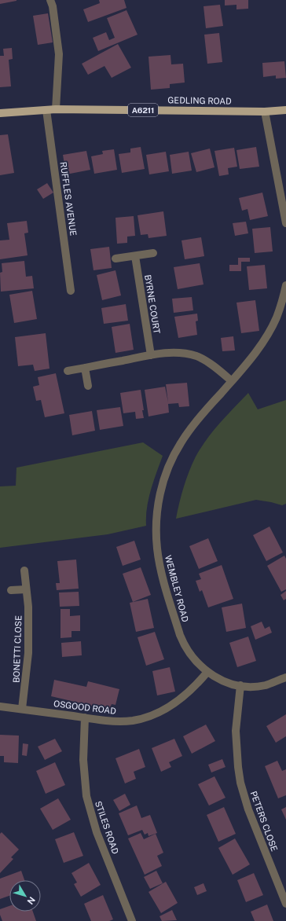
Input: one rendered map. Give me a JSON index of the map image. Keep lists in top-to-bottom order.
{
  "streets": {
    "main road": ["GEDLING ROAD", "A6211"],
    "street": [
      "RUFFLES AVENUE",
      "BYRNE COURT",
      "WEMBLEY ROAD",
      "BONETTI CLOSE",
      "OSGOOD ROAD",
      "PETERS CLOSE",
      "STILES ROAD"
    ]
  },
  "crossings": [
    ["GEDLING ROAD", "RUFFLES AVENUE"],
    ["WEMBLEY ROAD", "OSGOOD ROAD"],
    ["WEMBLEY ROAD", "PETERS CLOSE"],
    ["BONETTI CLOSE", "OSGOOD ROAD"],
    ["OSGOOD ROAD", "STILES ROAD"]
  ],
  "north": "bottom right"
}
